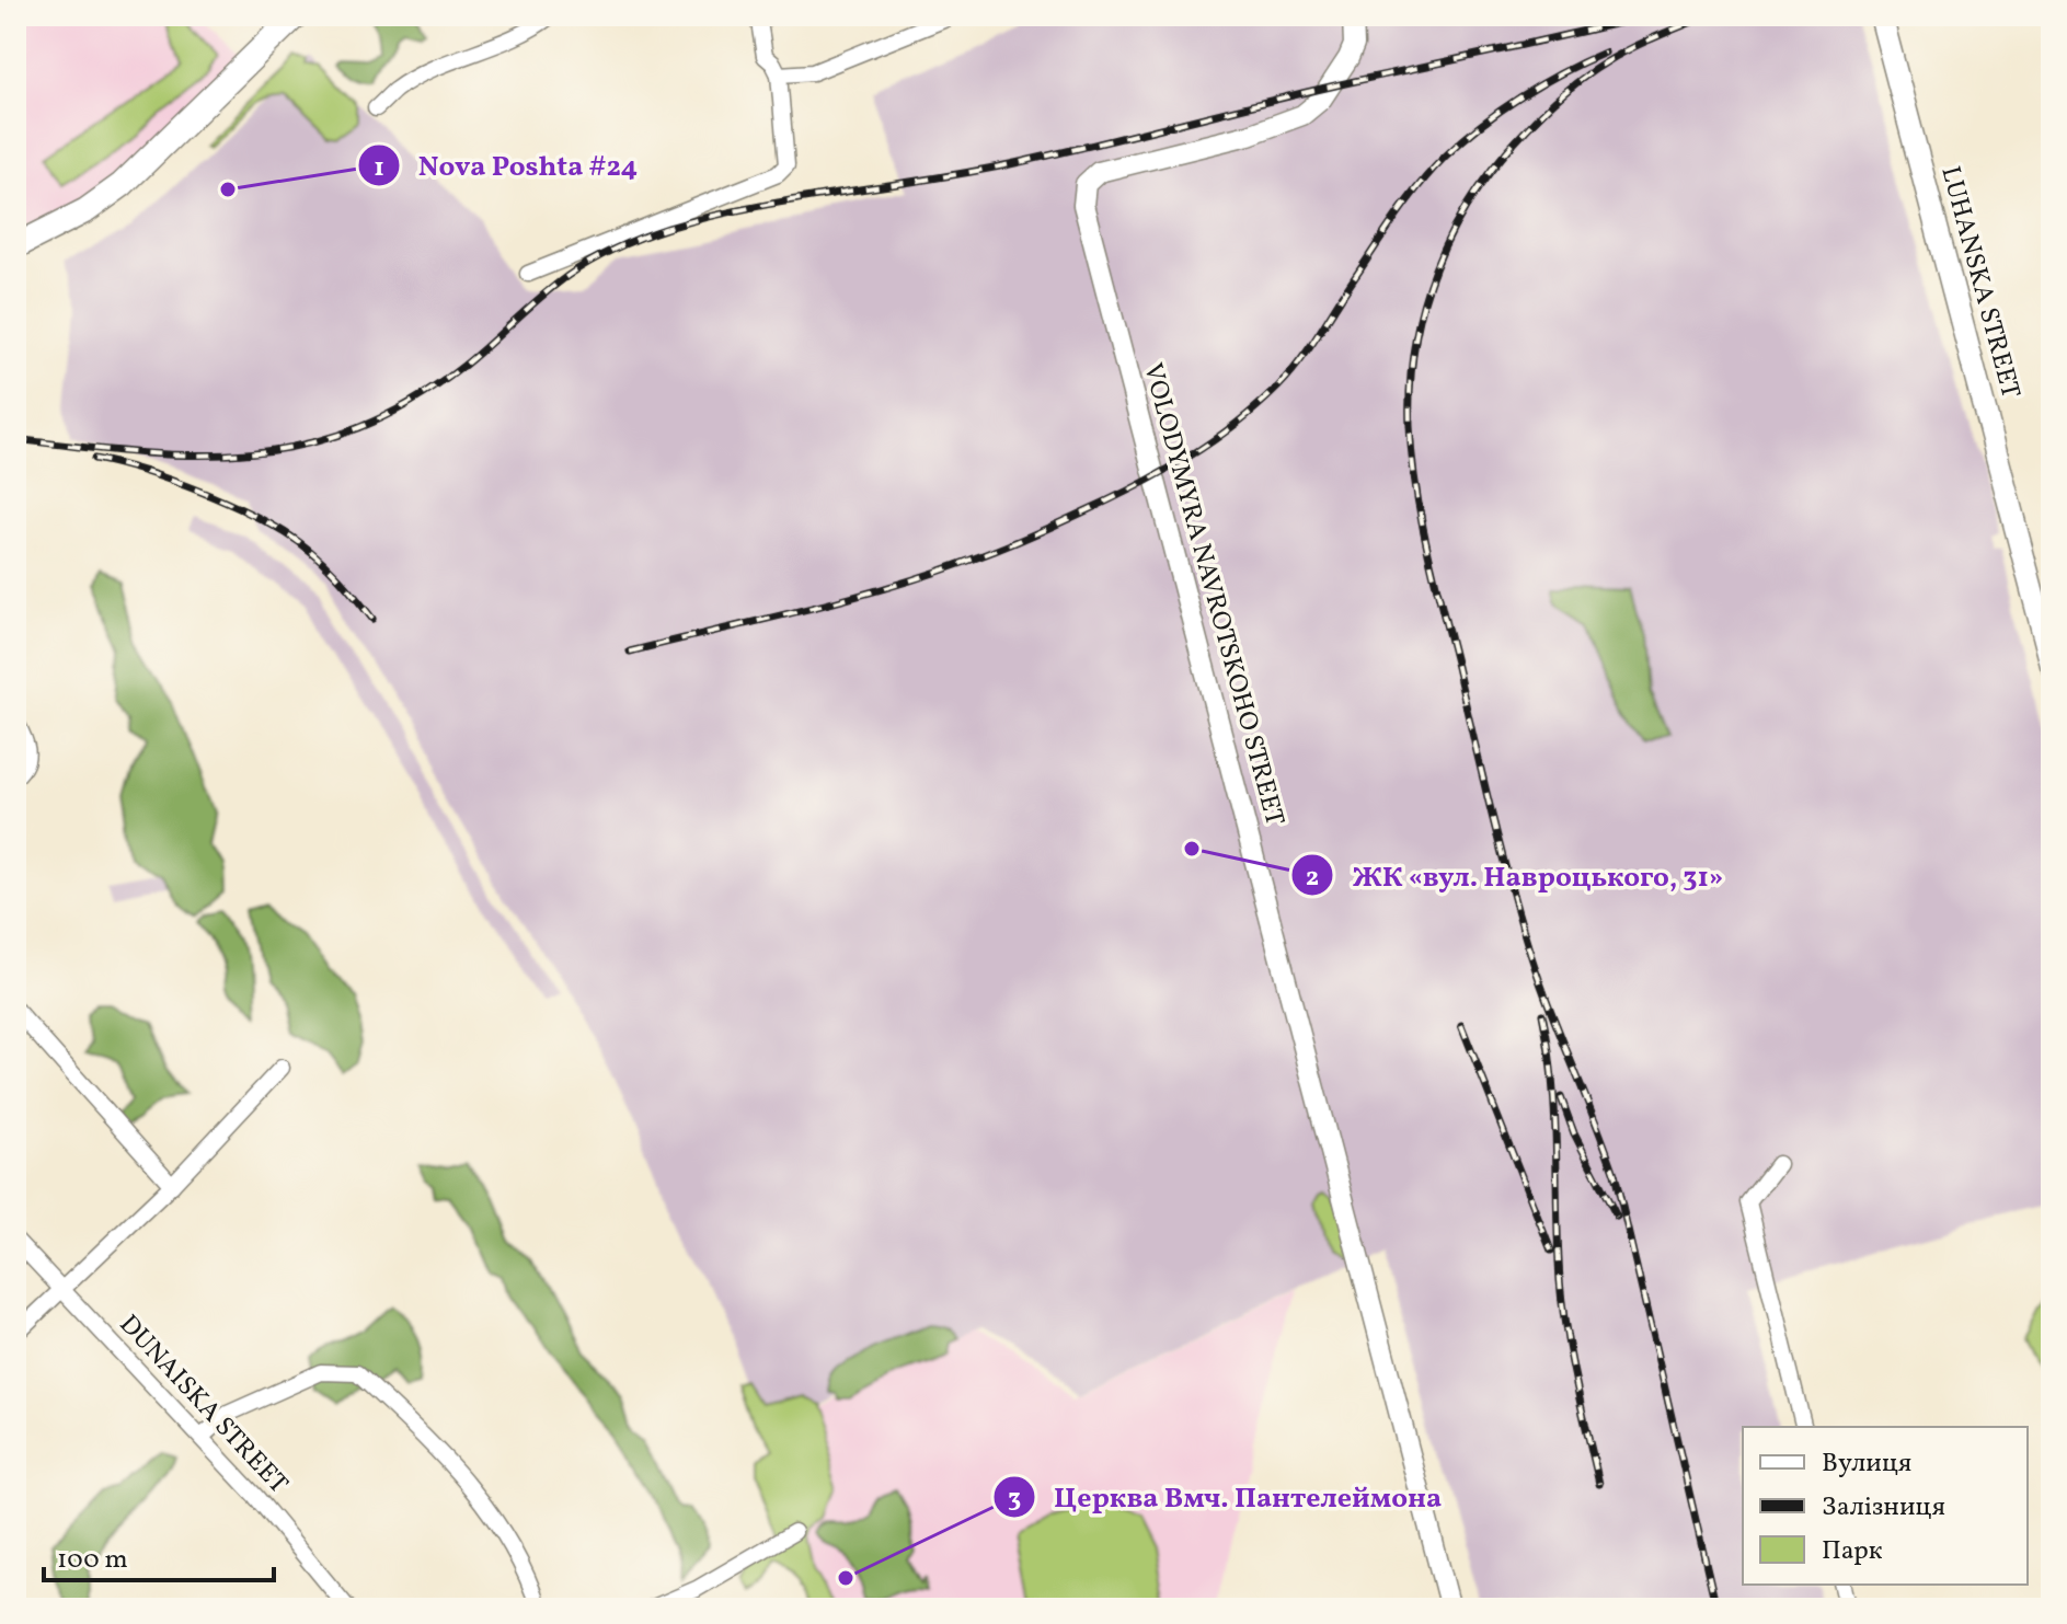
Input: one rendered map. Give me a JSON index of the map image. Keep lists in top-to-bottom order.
{
  "streets": {
    "main road": ["LUHANSKA STREET"],
    "street": ["VOLODYMYRA NAVROTSKOHO STREET", "DUNAISKA STREET"]
  },
  "places": ["Nova Poshta #24", "ЖК «вул. Навроцького, 31»", "Церква Вмч. Пантелеймона"],
  "legend": ["Вулиця", "Залізниця", "Парк"],
  "scale_bar": "100 m"
}
